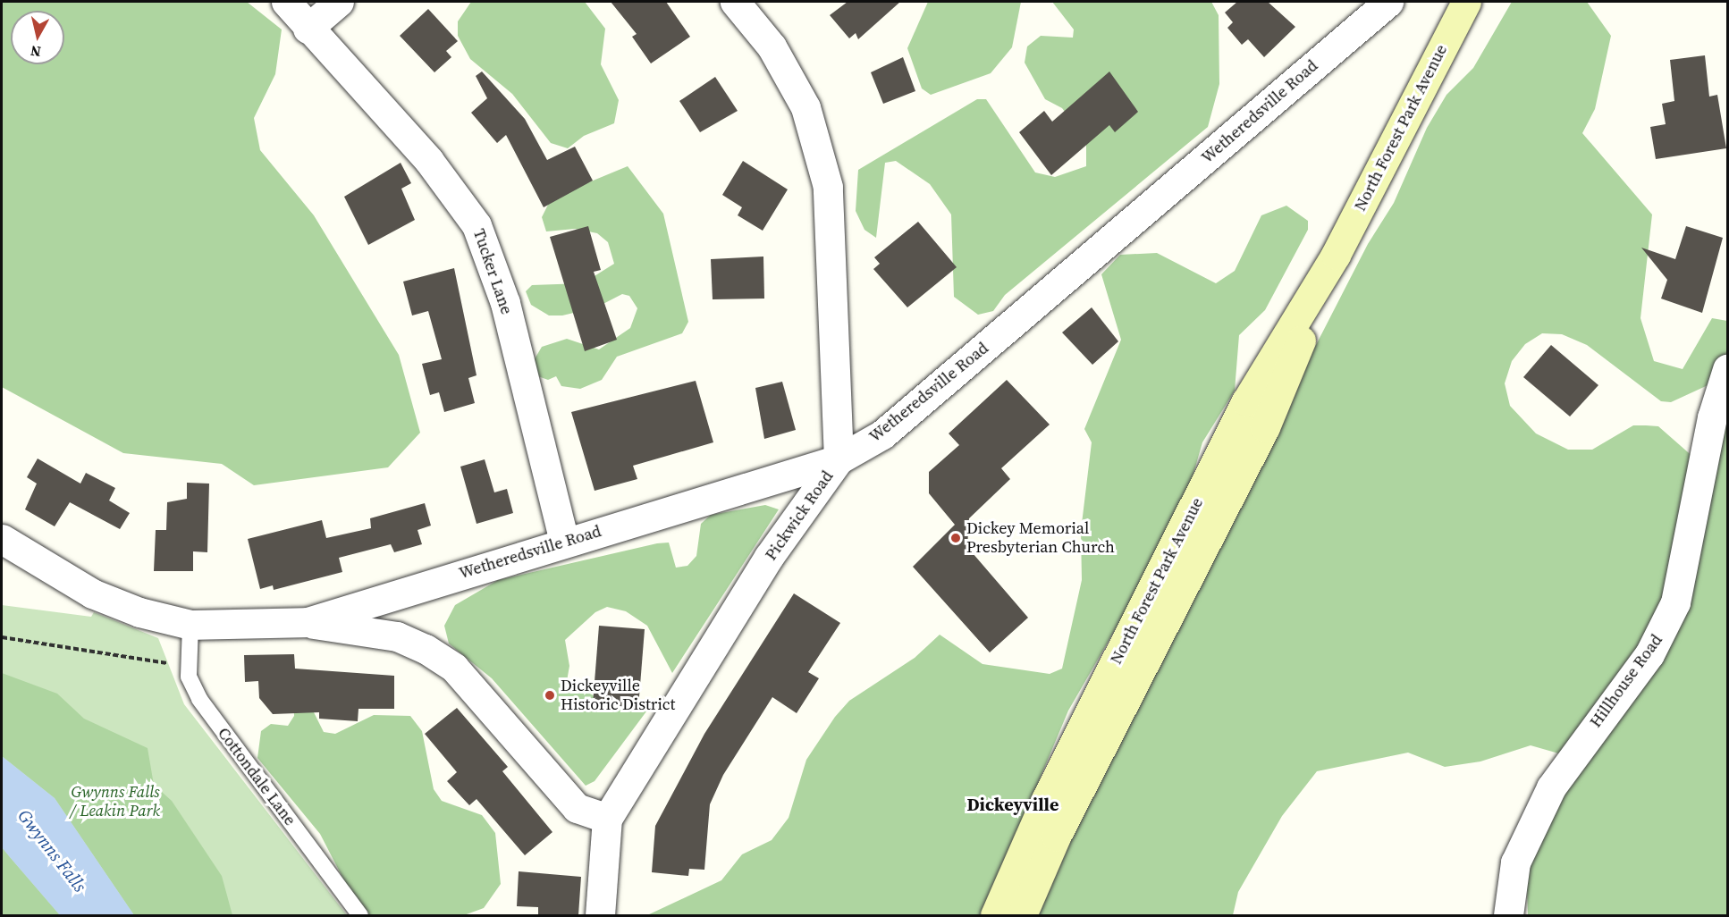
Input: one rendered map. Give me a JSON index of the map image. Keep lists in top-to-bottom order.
{
  "streets": {
    "main road": ["North Forest Park Avenue"],
    "street": [
      "Wetheredsville Road",
      "Tucker Lane",
      "Pickwick Road",
      "Hillhouse Road"
    ],
    "lane": ["Cottondale Lane"]
  },
  "crossings": [
    ["Wetheredsville Road", "Tucker Lane"],
    ["Wetheredsville Road", "Pickwick Road"],
    ["Wetheredsville Road", "Cottondale Lane"]
  ],
  "districts": ["Dickeyville"],
  "water": ["Gwynns Falls"],
  "parks": ["Gwynns Falls / Leakin Park"],
  "places": ["Dickey Memorial Presbyterian Church", "Dickeyville Historic District"],
  "north": "bottom"
}
